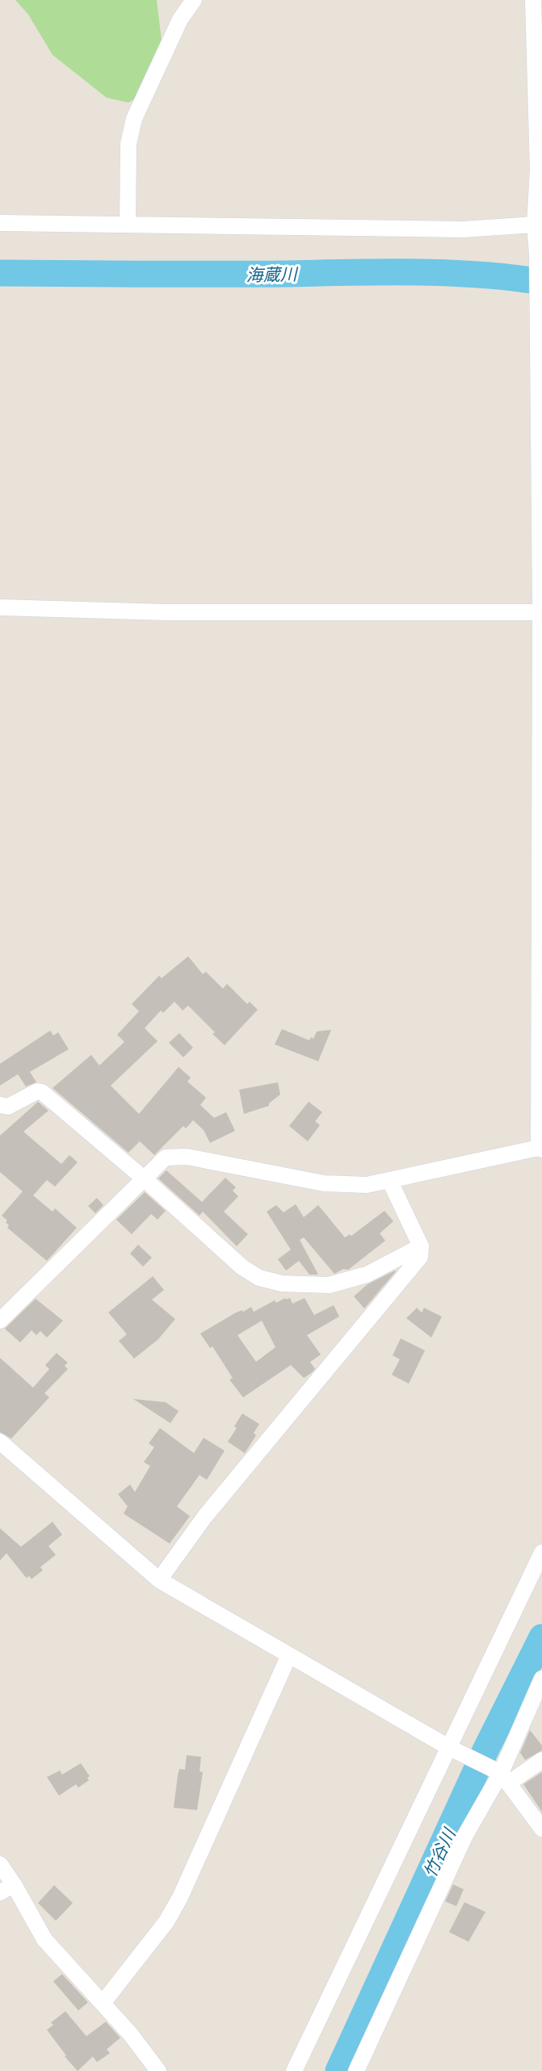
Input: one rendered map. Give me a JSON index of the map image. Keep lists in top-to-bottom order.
{
  "water": ["海蔵川", "竹谷川"]
}
